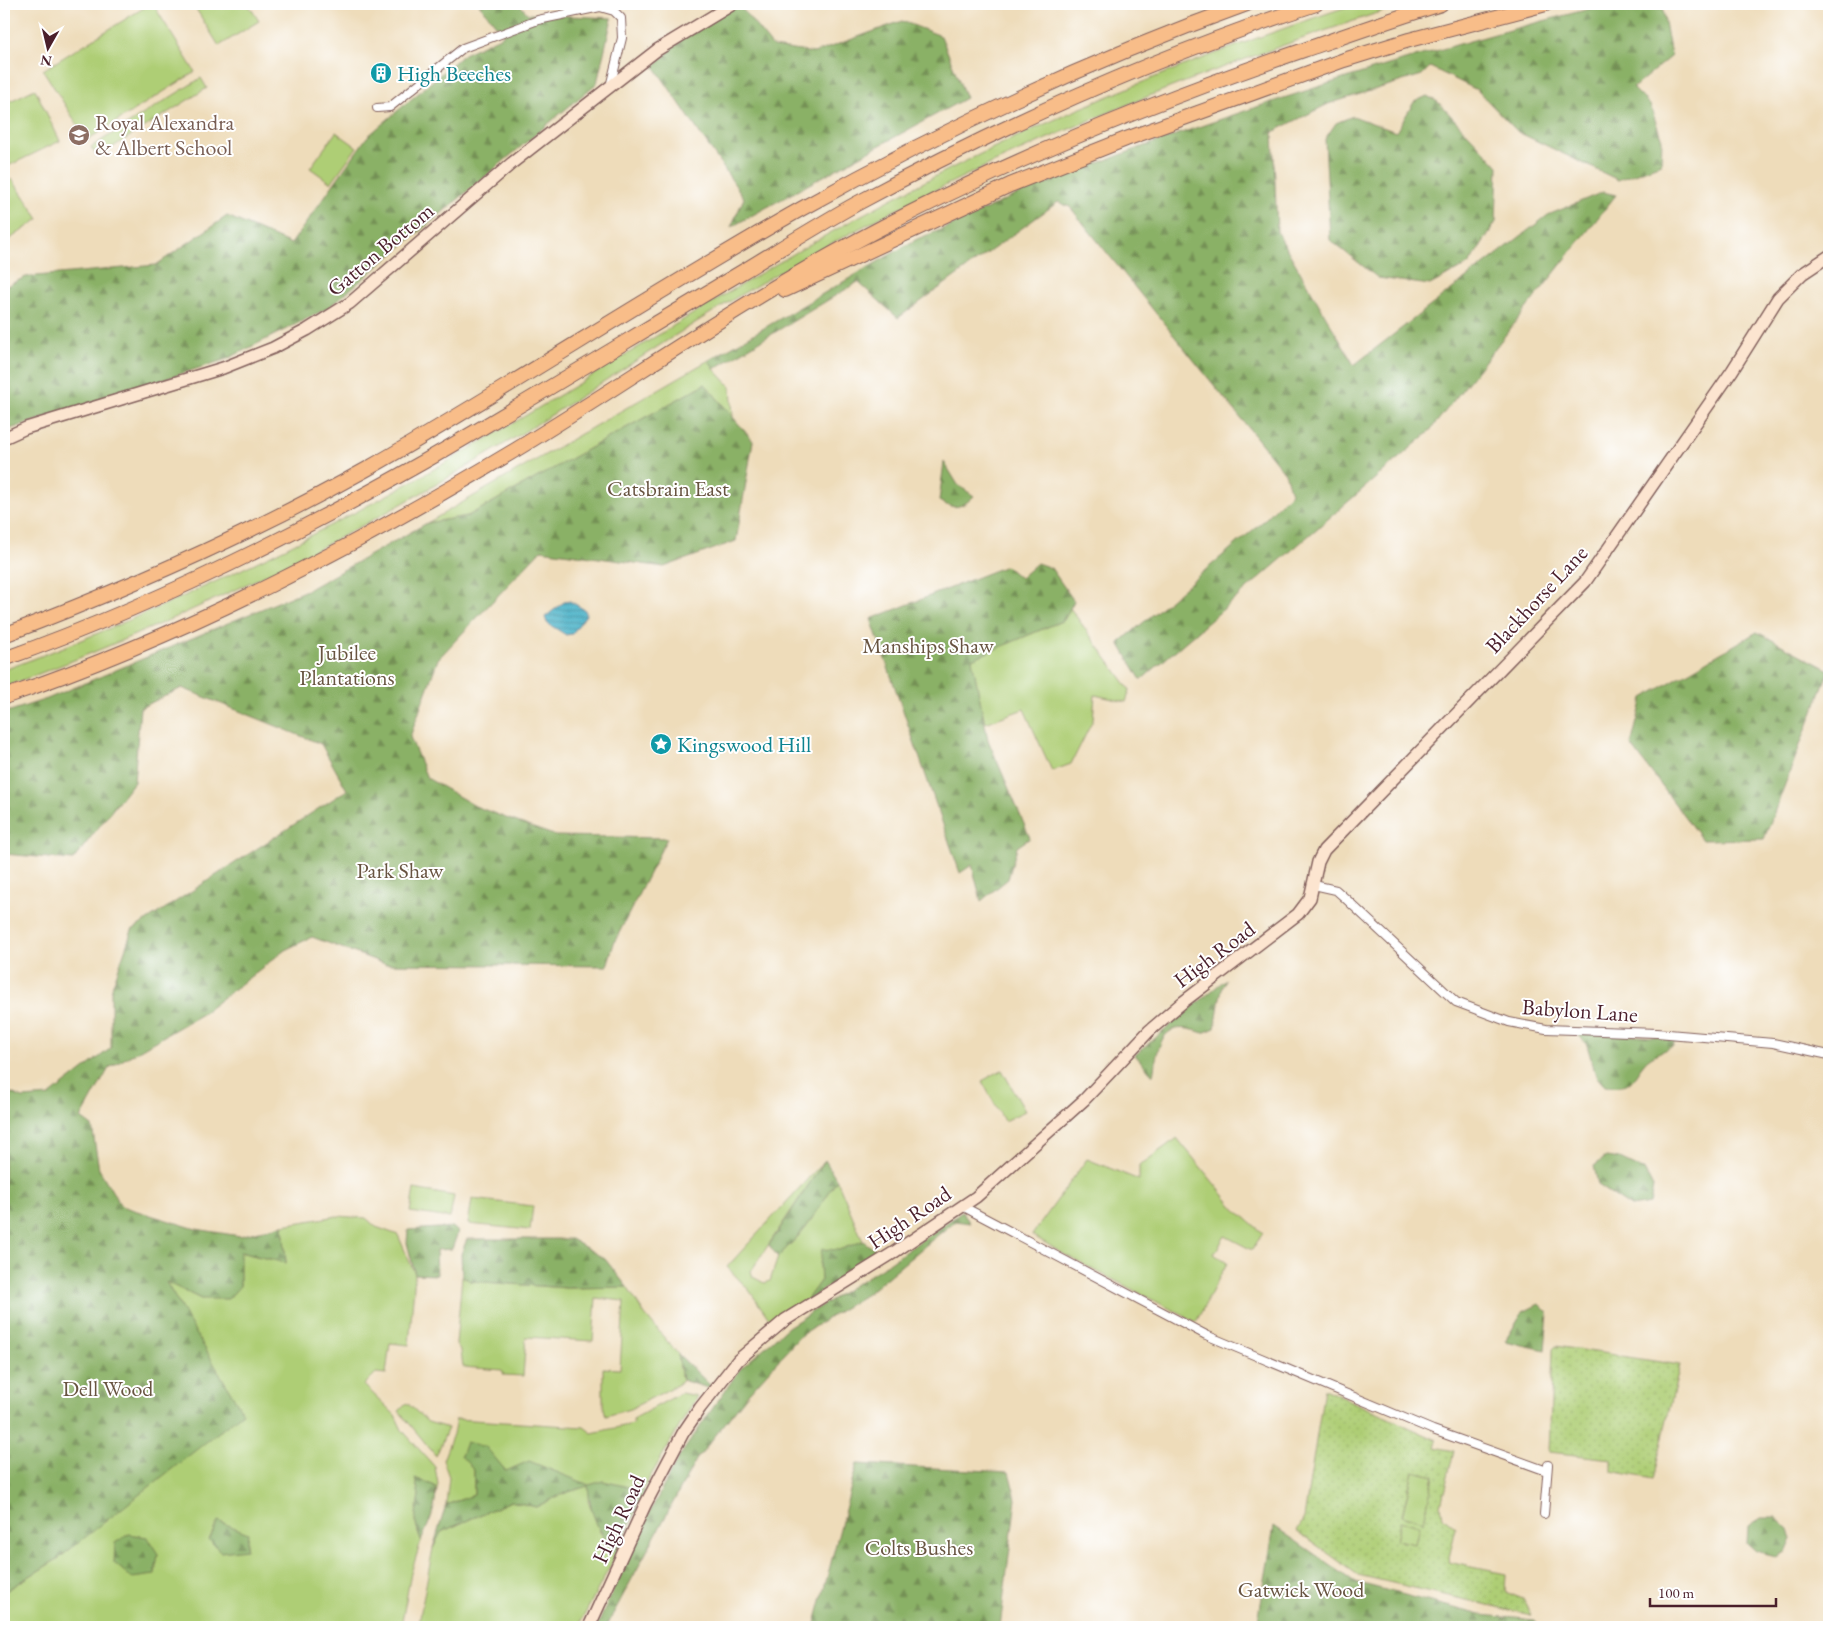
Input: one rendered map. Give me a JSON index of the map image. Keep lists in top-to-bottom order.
{
  "streets": {
    "street": [
      "Gatton Bottom",
      "Blackhorse Lane",
      "High Road",
      "Babylon Lane"
    ]
  },
  "crossings": [
    ["Blackhorse Lane", "High Road"],
    ["Blackhorse Lane", "Babylon Lane"],
    ["High Road", "Babylon Lane"]
  ],
  "parks": [
    "Catsbrain East",
    "Manships Shaw",
    "Jubilee Plantations",
    "Park Shaw",
    "Dell Wood",
    "Colts Bushes",
    "Gatwick Wood"
  ],
  "places": {
    "building": ["High Beeches"],
    "school or university": ["Royal Alexandra & Albert School"],
    "place": ["Kingswood Hill"]
  },
  "scale_bar": "100 m",
  "north": "bottom"
}
